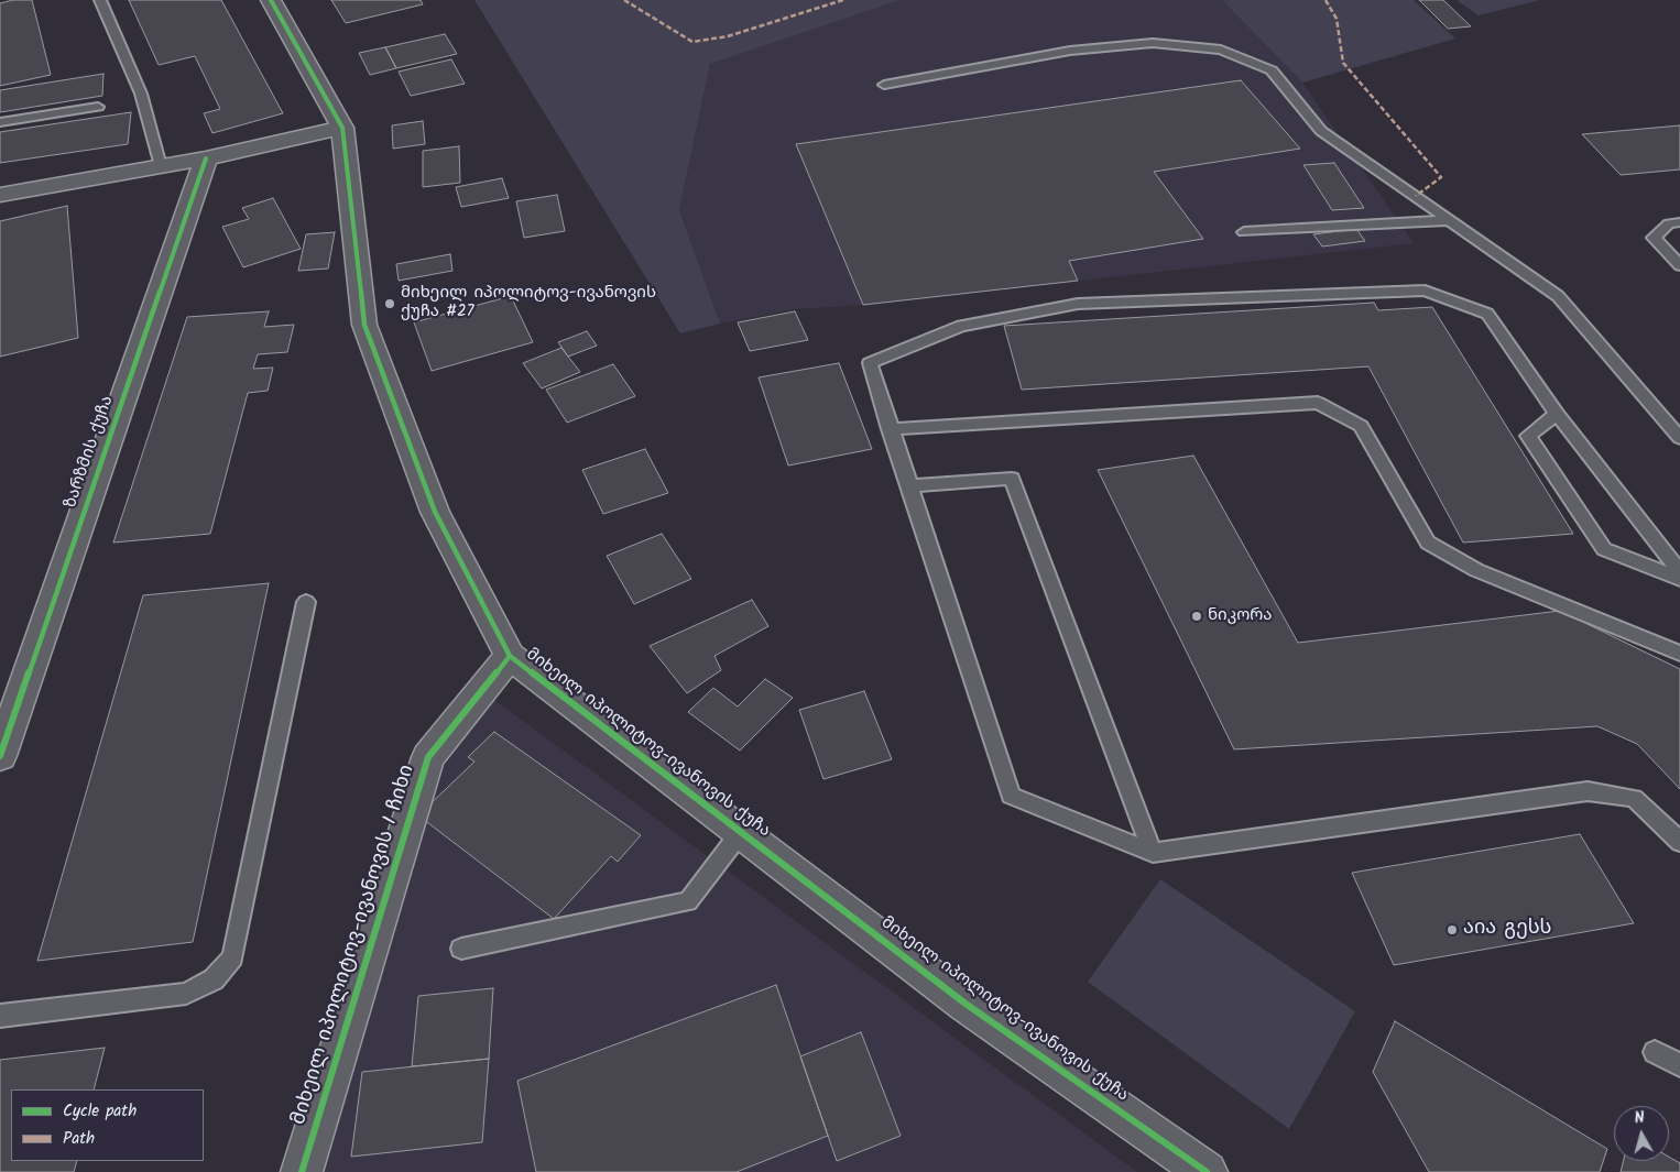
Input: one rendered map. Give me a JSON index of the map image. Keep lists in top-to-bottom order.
{
  "streets": {
    "street": ["ზარზმის ქუჩა", "მიხეილ იპოლიტოვ-ივანოვის ქუჩა", "მიხეილ იპოლიტოვ-ივანოვის I ჩიხი"]
  },
  "crossings": [
    ["მიხეილ იპოლიტოვ-ივანოვის ქუჩა", "მიხეილ იპოლიტოვ-ივანოვის I ჩიხი"]
  ],
  "places": ["მიხეილ იპოლიტოვ-ივანოვის ქუჩა #27", "ნიკორა", "აია გესს"],
  "legend": ["Cycle path", "Path"],
  "north": "top"
}
